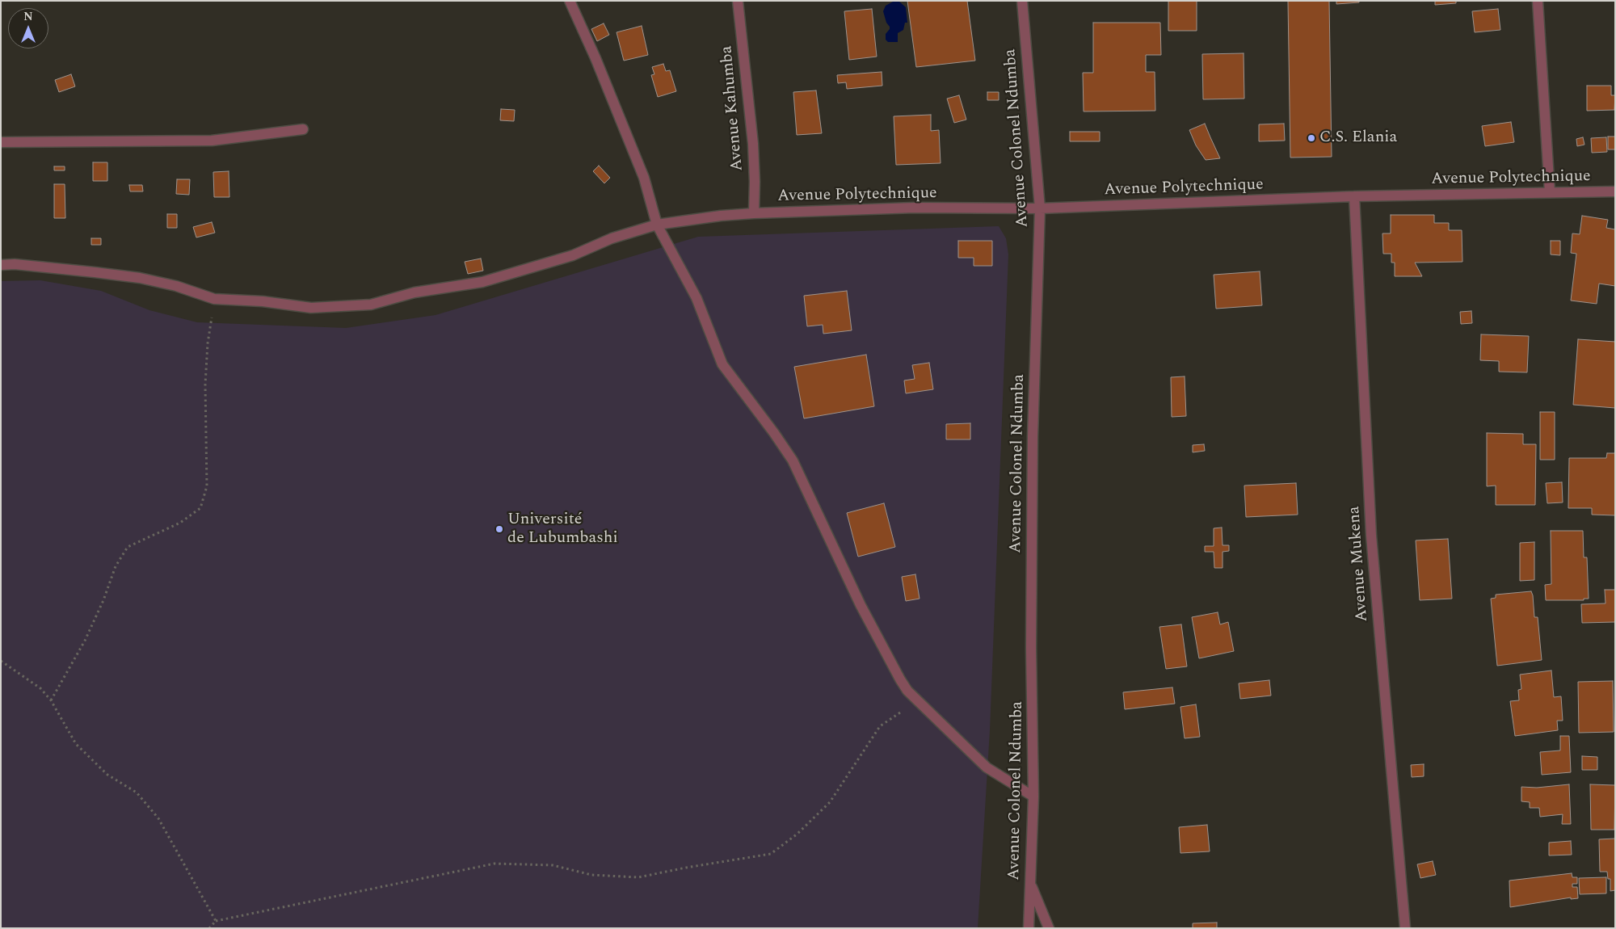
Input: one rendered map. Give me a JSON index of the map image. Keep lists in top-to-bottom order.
{
  "streets": {
    "street": [
      "Avenue Kahumba",
      "Avenue Colonel Ndumba",
      "Avenue Polytechnique",
      "Avenue Mukena"
    ]
  },
  "crossings": [
    ["Avenue Kahumba", "Avenue Polytechnique"],
    ["Avenue Colonel Ndumba", "Avenue Polytechnique"],
    ["Avenue Polytechnique", "Avenue Mukena"]
  ],
  "places": ["C.S. Elania", "Université de Lubumbashi"],
  "north": "top"
}
